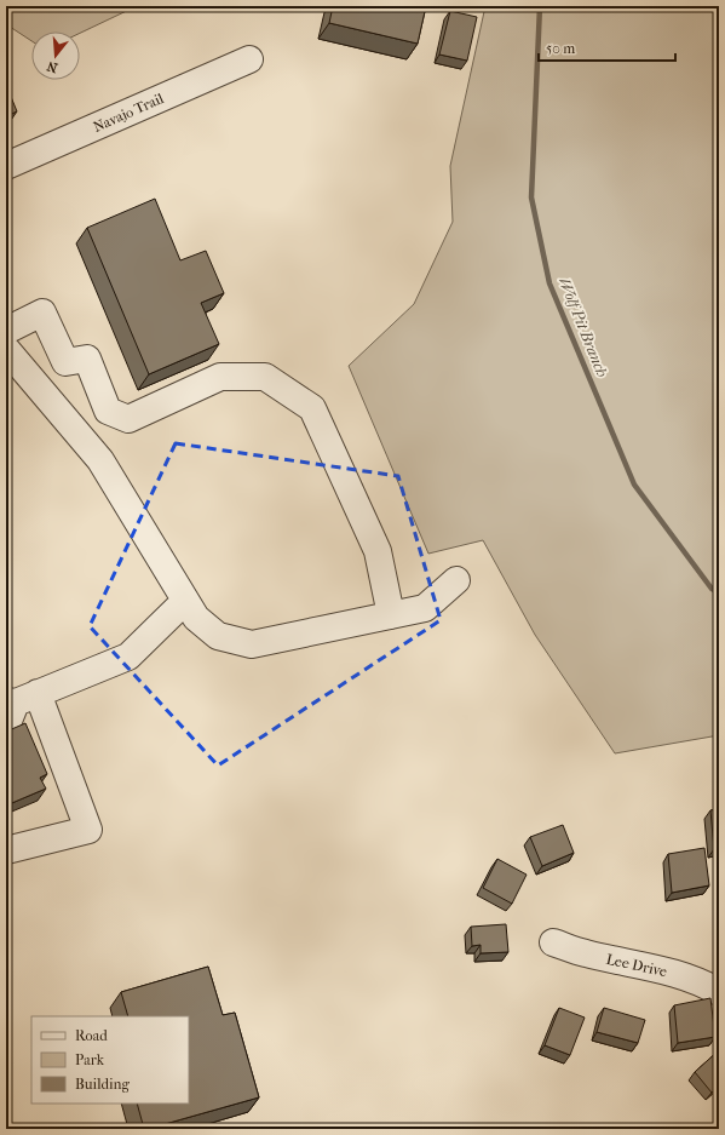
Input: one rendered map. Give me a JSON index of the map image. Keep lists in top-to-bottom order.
{
  "streets": {
    "street": ["Navajo Trail", "Lee Drive"]
  },
  "water": ["Wolf Pit Branch"],
  "legend": ["Road", "Park", "Building"],
  "scale_bar": "50 m",
  "north": "bottom"
}
